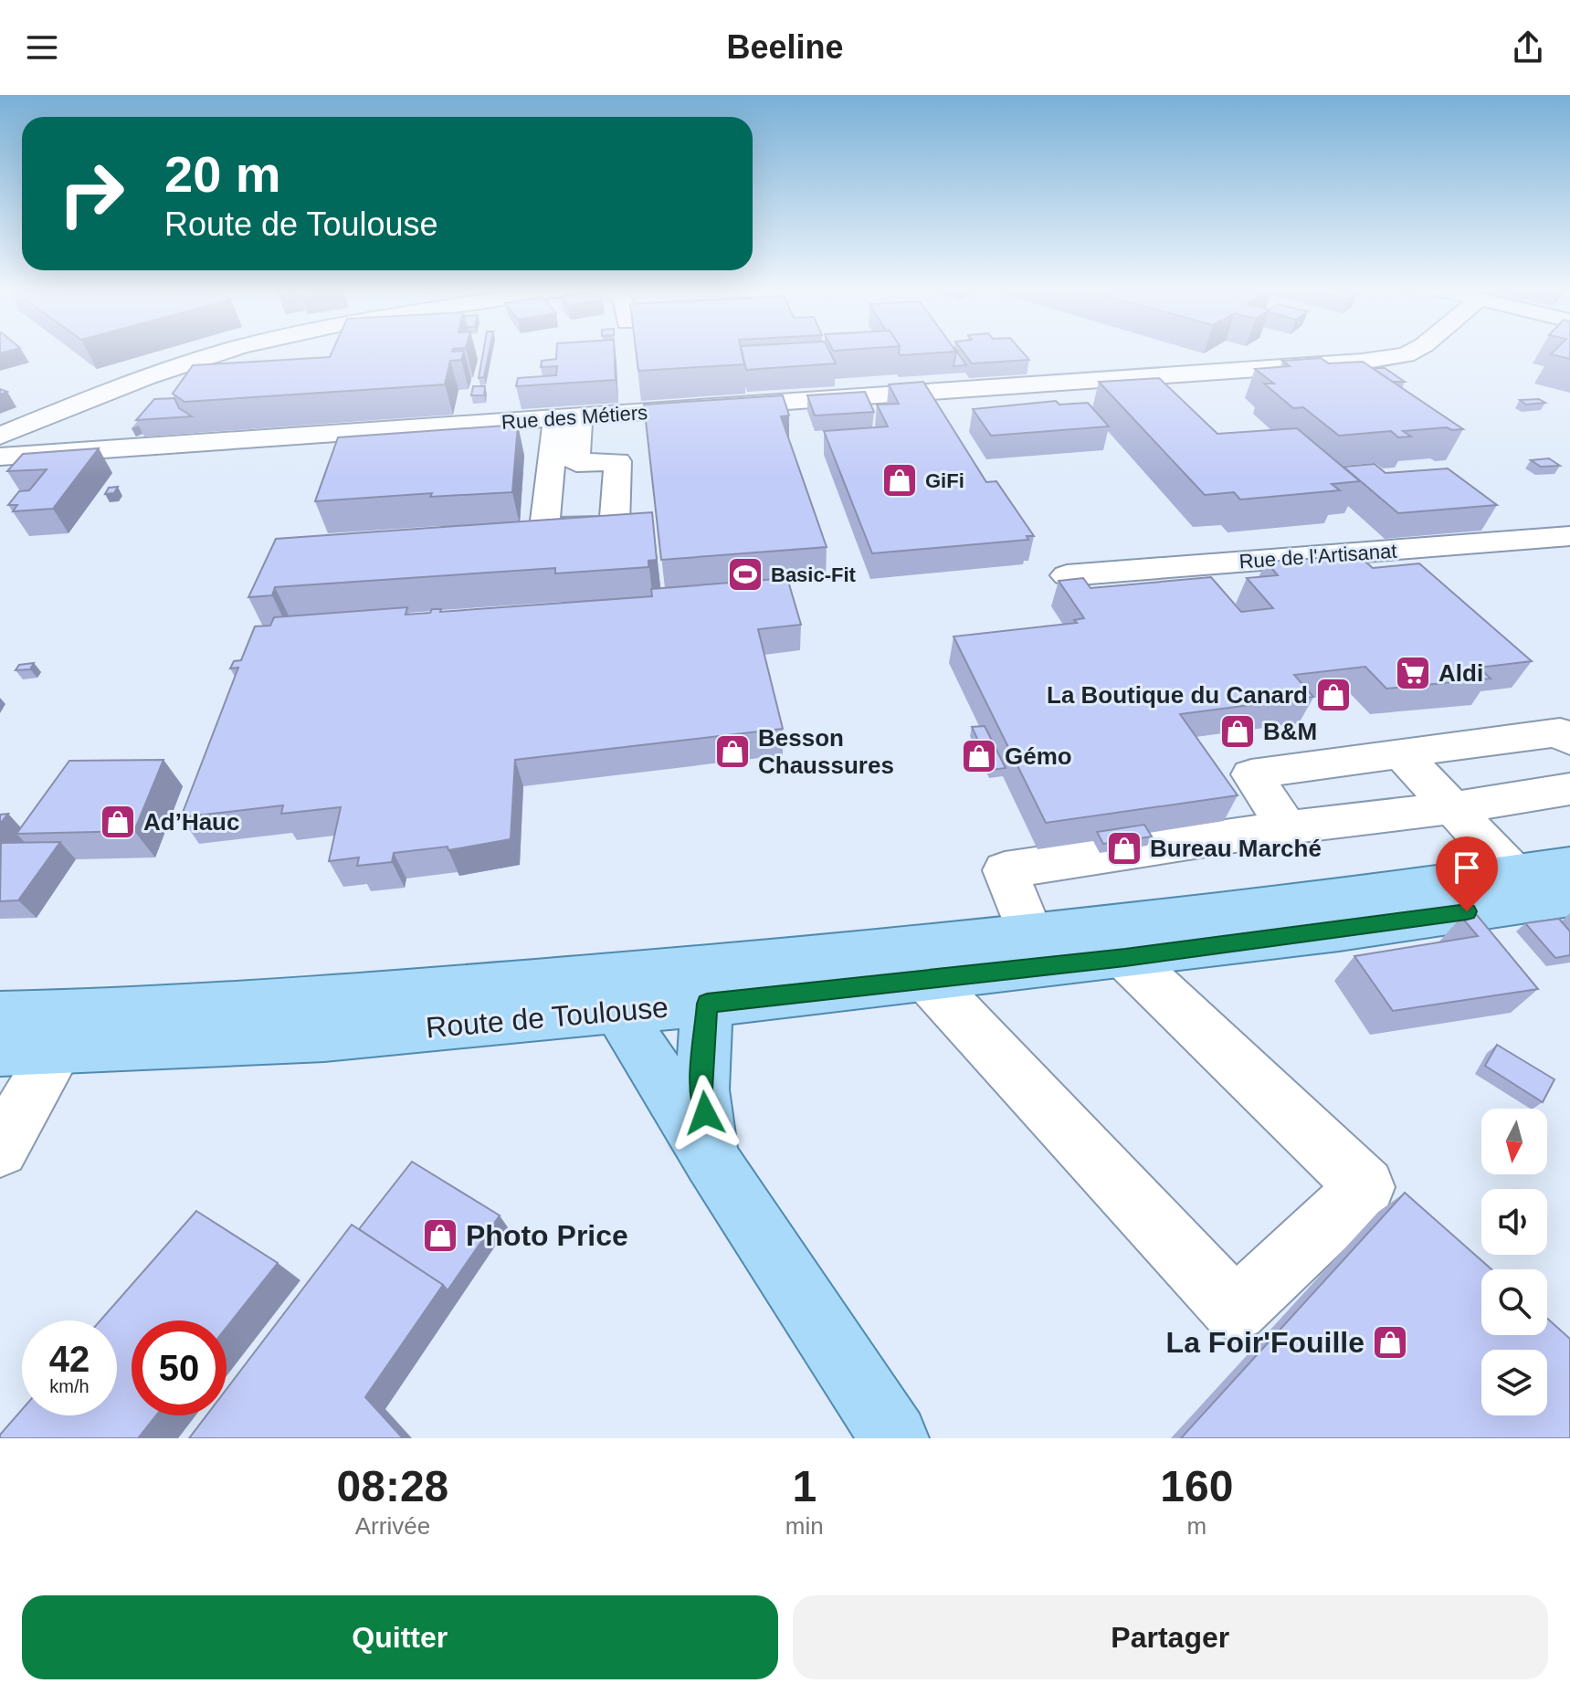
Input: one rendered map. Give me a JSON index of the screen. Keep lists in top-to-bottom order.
{
  "streets": {
    "main road": ["Route de Toulouse"],
    "street": ["Rue des Métiers", "Rue de l'Artisanat"]
  },
  "places": {
    "shop": [
      "GiFi",
      "La Boutique du Canard",
      "B&M",
      "Besson Chaussures",
      "Gémo",
      "Ad’Hauc",
      "Bureau Marché",
      "Photo Price",
      "La Foir'Fouille"
    ],
    "sports": ["Basic-Fit"],
    "supermarket": ["Aldi"]
  },
  "north": "bottom",
  "page": {
    "header": "Beeline",
    "turn": ["20 m", "Route de Toulouse"],
    "speed": "42 km/h",
    "limit": "50",
    "eta": [
      "08:28",
      "Arrivée",
      "1",
      "min",
      "160",
      "m"
    ],
    "buttons": ["Quitter", "Partager"]
  }
}
